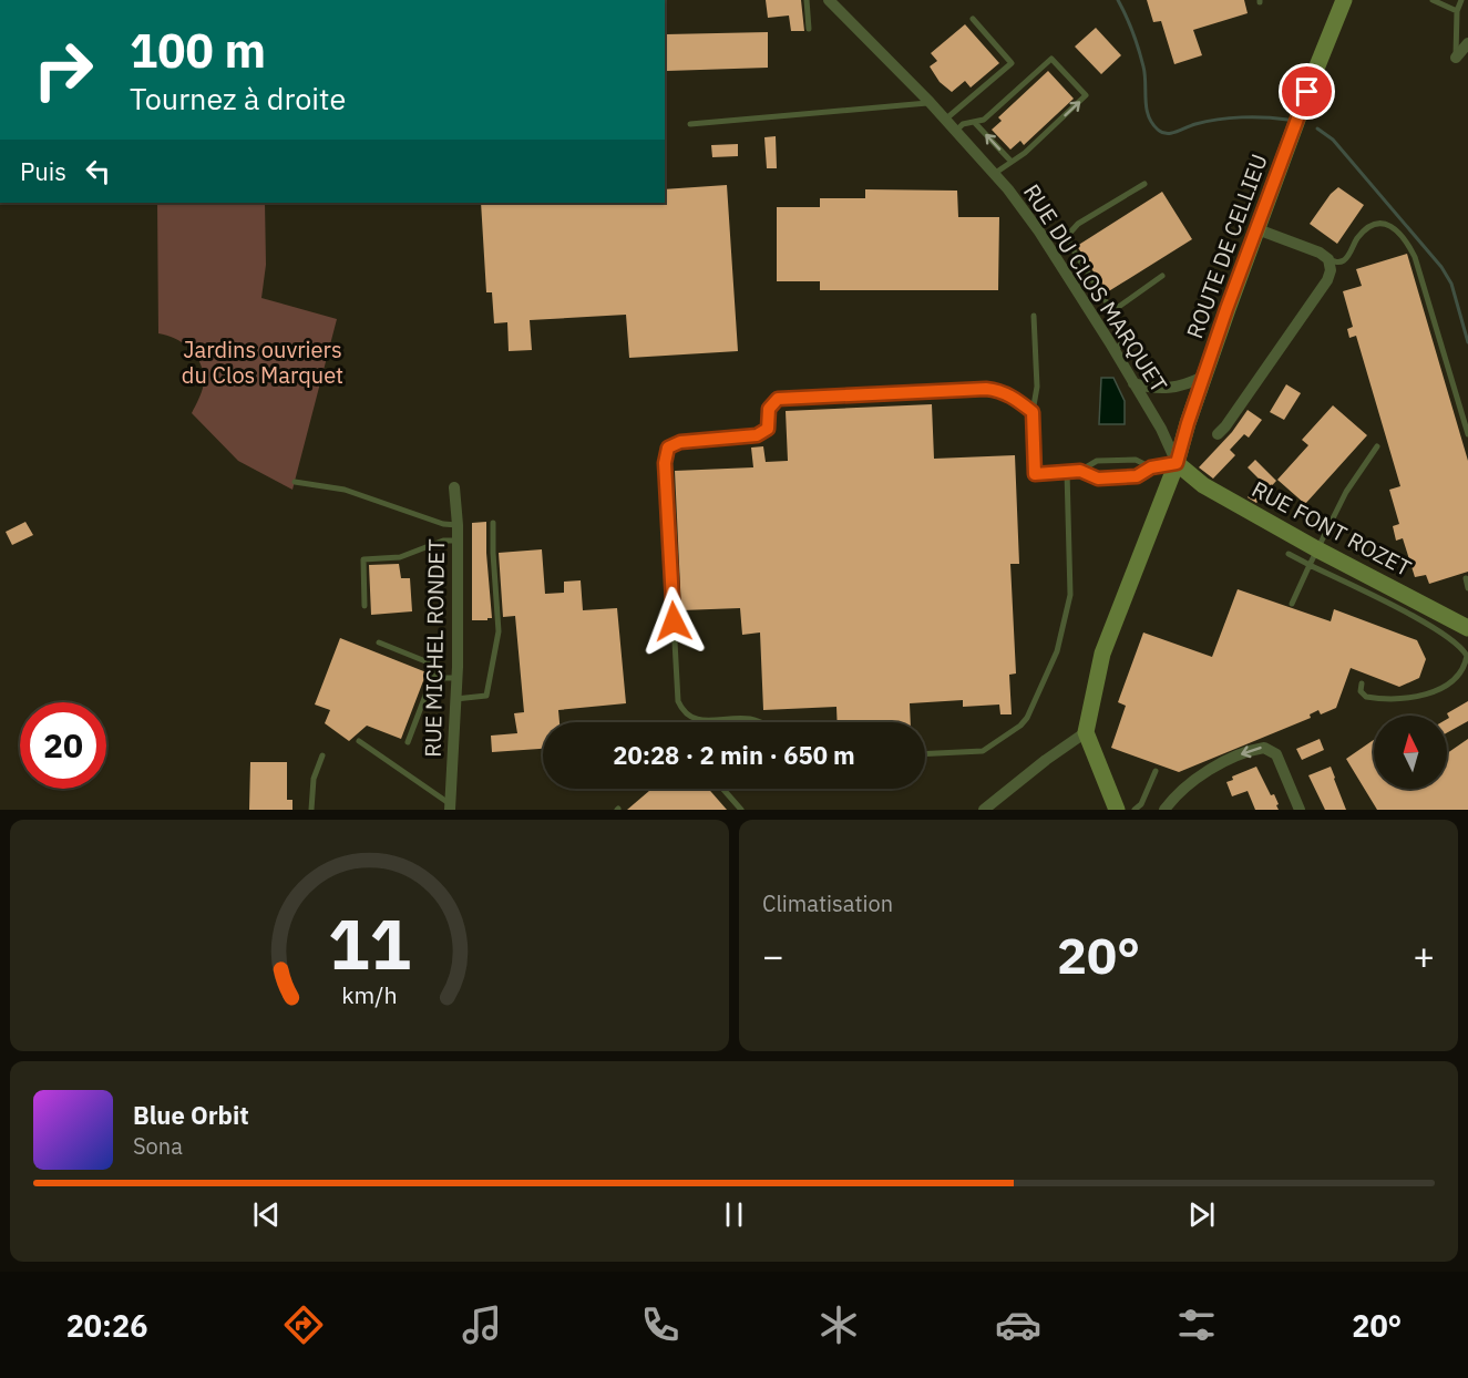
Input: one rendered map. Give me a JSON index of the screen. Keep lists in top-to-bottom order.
{
  "streets": {
    "main road": ["ROUTE DE CELLIEU", "RUE FONT ROZET"],
    "street": ["RUE DU CLOS MARQUET", "RUE MICHEL RONDET"]
  },
  "crossings": [
    ["ROUTE DE CELLIEU", "RUE DU CLOS MARQUET"],
    ["ROUTE DE CELLIEU", "RUE FONT ROZET"],
    ["RUE DU CLOS MARQUET", "RUE FONT ROZET"]
  ],
  "parks": ["Jardins ouvriers du Clos Marquet"],
  "north": "top",
  "page": {
    "turn": ["100 m", "Tournez à droite"],
    "then": "Puis",
    "limit": "20",
    "trip": "20:28 · 2 min · 650 m",
    "tile": "Climatisation",
    "heat": ["−", "20°", "+"],
    "song": ["Blue Orbit", "Sona"],
    "tabs": ["20:26", "20°"],
    "gauge": ["11", "km/h"]
  }
}
